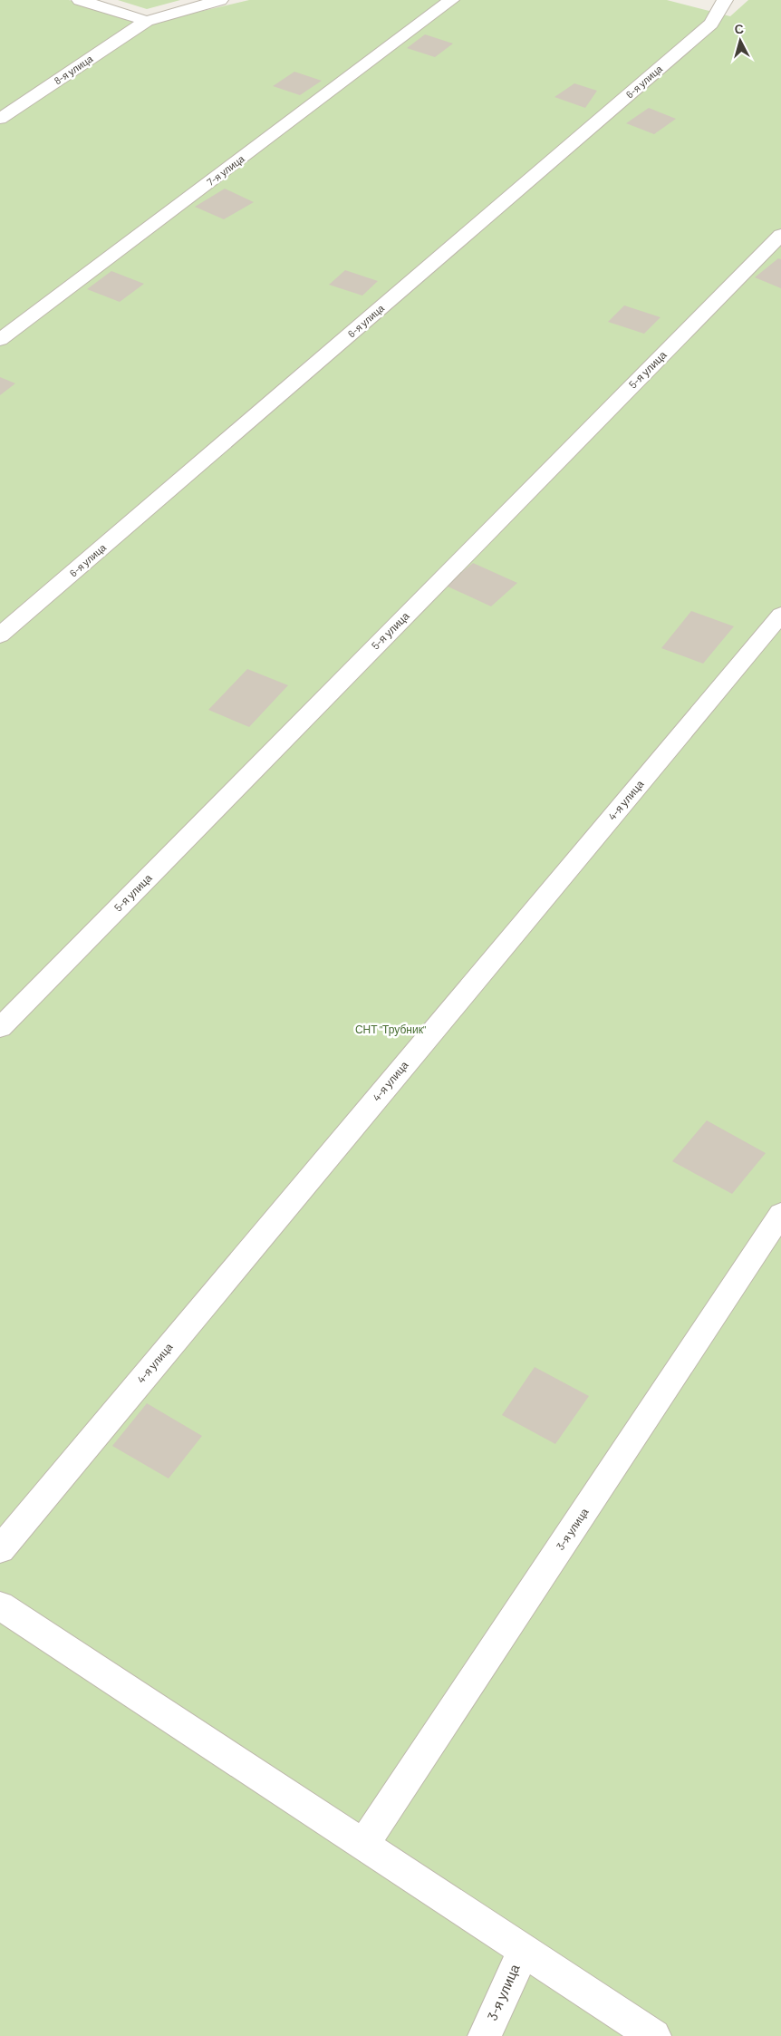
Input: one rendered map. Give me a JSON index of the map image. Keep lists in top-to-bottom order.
{
  "streets": {
    "street": [
      "8-я улица",
      "6-я улица",
      "7-я улица",
      "5-я улица",
      "4-я улица",
      "3-я улица"
    ]
  },
  "parks": ["СНТ \"Трубник\""],
  "north": "top"
}
